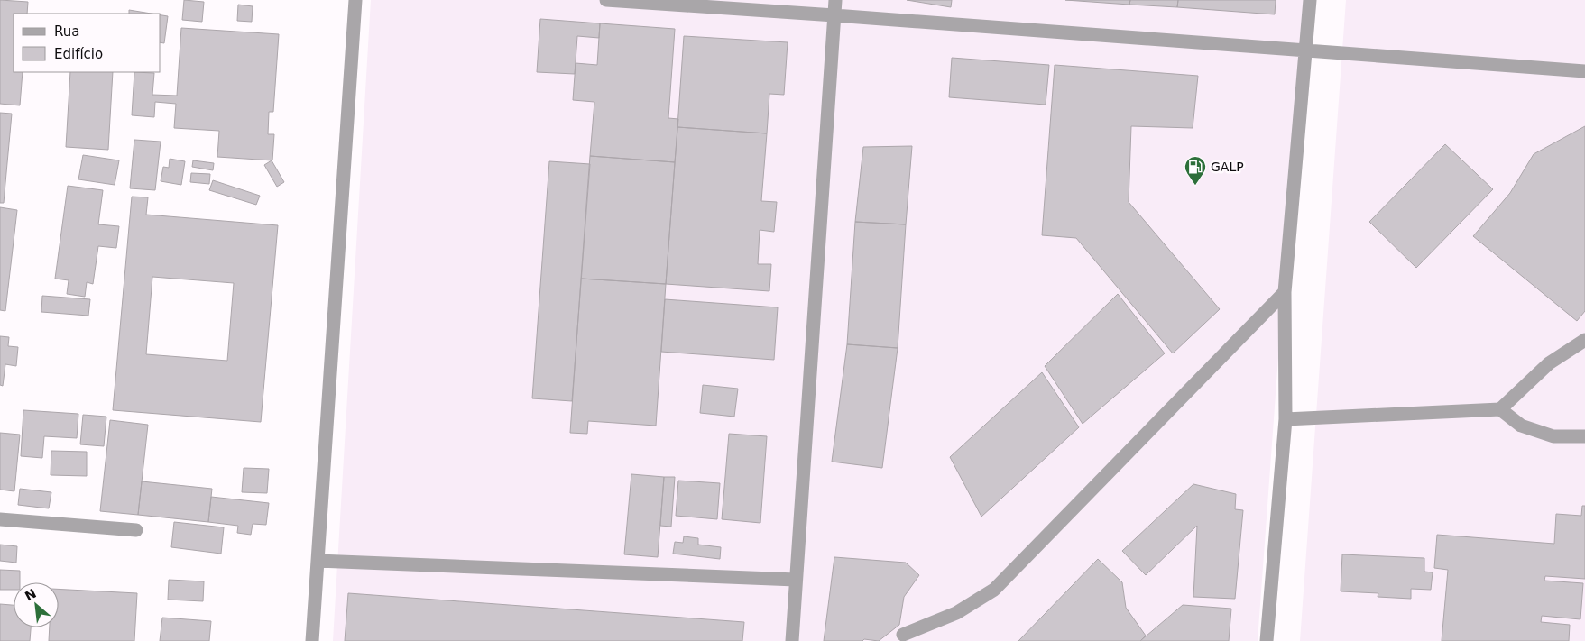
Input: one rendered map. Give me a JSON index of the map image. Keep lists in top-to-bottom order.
{
  "places": {
    "fuel station": ["GALP"]
  },
  "legend": ["Rua", "Edifício"],
  "north": "top left"
}
